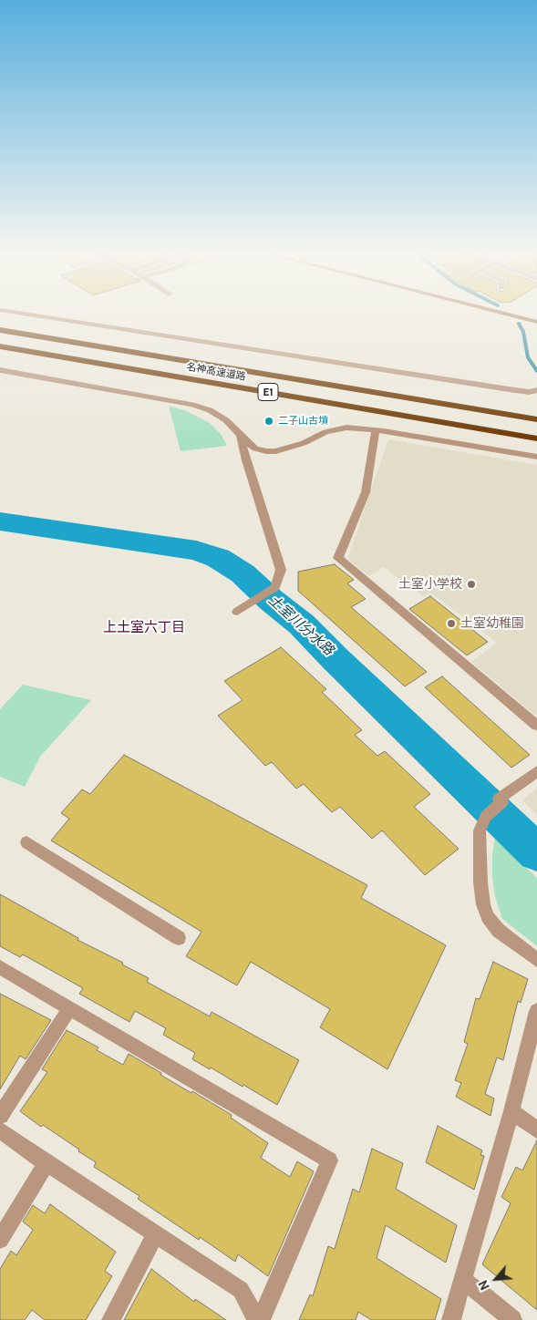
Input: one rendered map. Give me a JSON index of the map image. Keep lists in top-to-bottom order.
{
  "streets": {
    "highway": ["名神高速道路", "E1"]
  },
  "districts": ["上土室六丁目"],
  "water": ["土室川分水路"],
  "places": ["二子山古墳", "土室小学校", "土室幼稚園"],
  "north": "bottom left"
}
